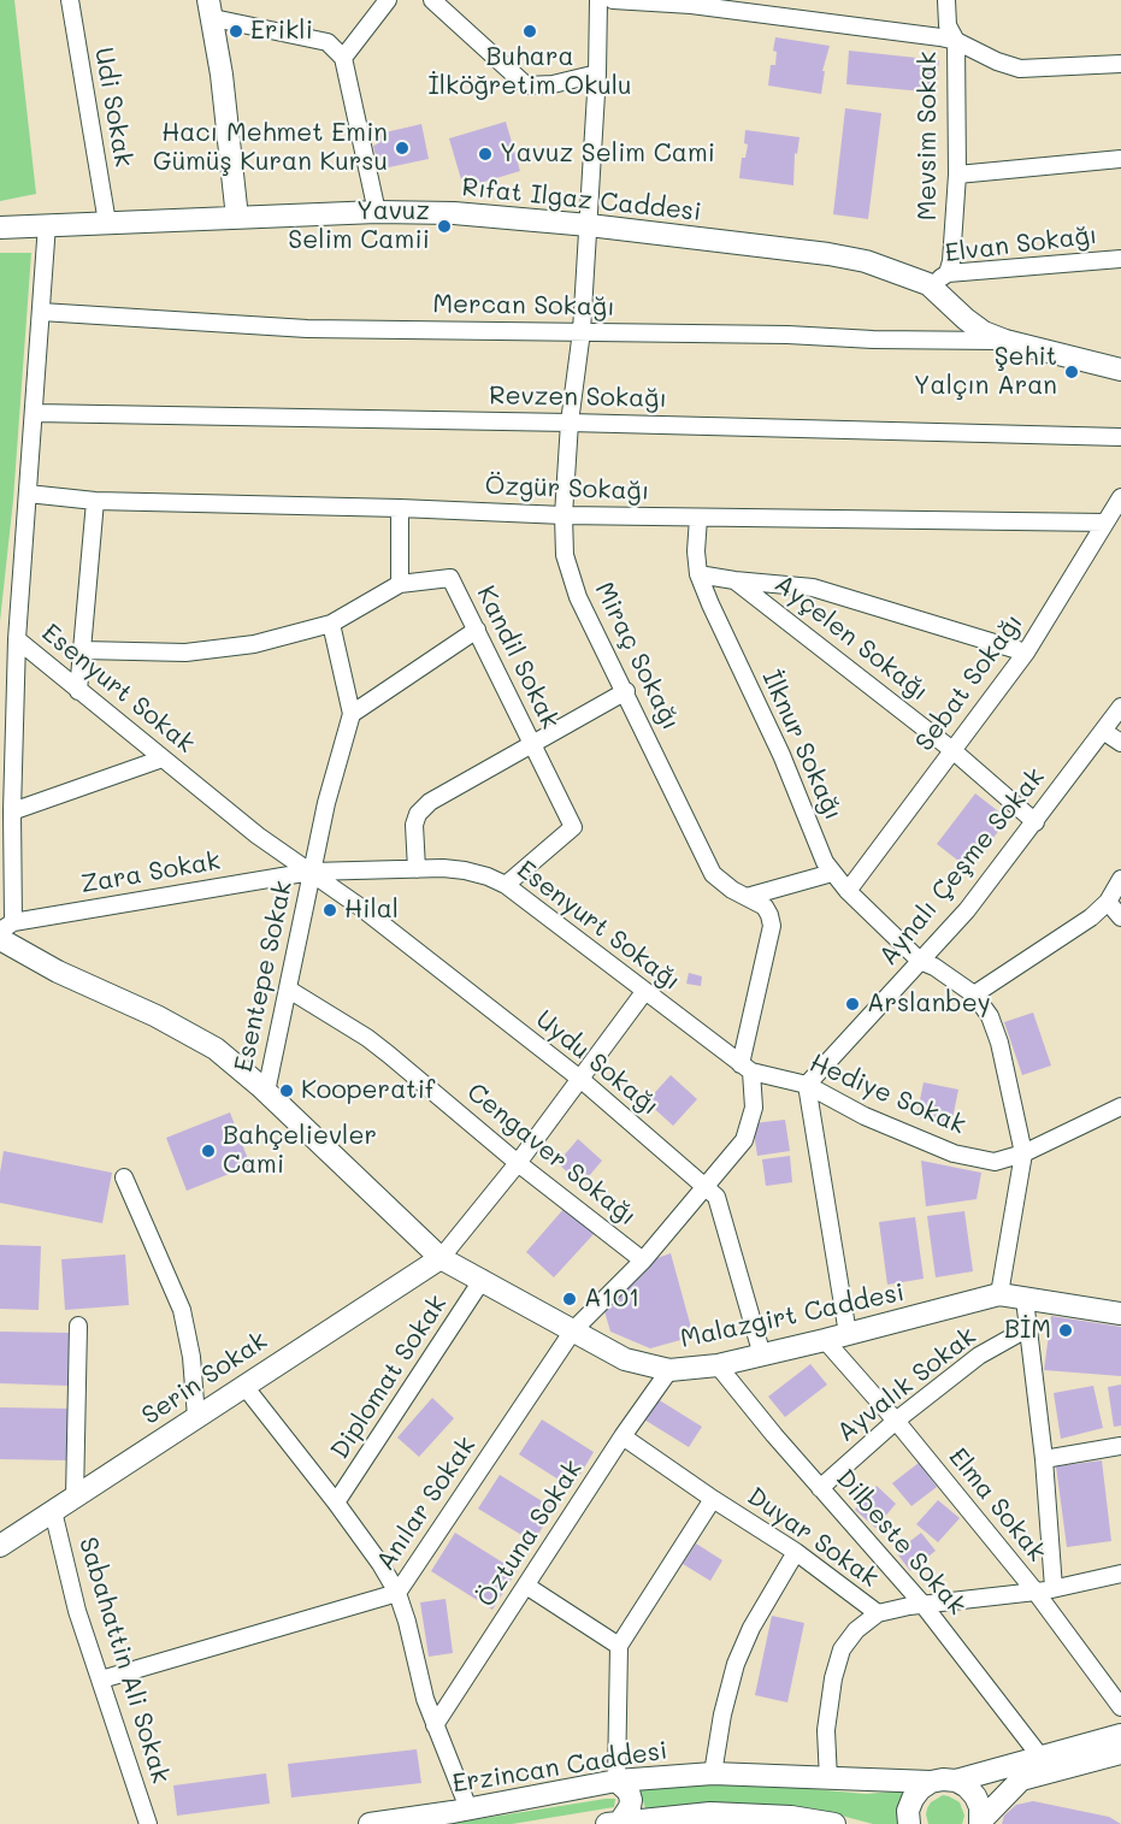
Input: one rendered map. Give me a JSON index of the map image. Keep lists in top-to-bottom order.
{
  "streets": {
    "street": [
      "Udi Sokak",
      "Mevsim Sokak",
      "Rıfat Ilgaz Caddesi",
      "Elvan Sokağı",
      "Mercan Sokağı",
      "Revzen Sokağı",
      "Özgür Sokağı",
      "Ayçelen Sokağı",
      "Miraç Sokağı",
      "Kandil Sokak",
      "Sebat Sokağı",
      "Esenyurt Sokak",
      "İlknur Sokağı",
      "Aynalı Çeşme Sokak",
      "Zara Sokak",
      "Esenyurt Sokağı",
      "Esentepe Sokak",
      "Uydu Sokağı",
      "Hediye Sokak",
      "Cengaver Sokağı",
      "Malazgirt Caddesi",
      "Diplomat Sokak",
      "Serin Sokak",
      "Ayvalık Sokak",
      "Anılar Sokak",
      "Elma Sokak",
      "Öztuna Sokak",
      "Duyar Sokak",
      "Dilbeste Sokak",
      "Sabahattin Ali Sokak",
      "Erzincan Caddesi"
    ]
  },
  "crossings": [
    ["Udi Sokak", "Rıfat Ilgaz Caddesi"],
    ["Mevsim Sokak", "Rıfat Ilgaz Caddesi"],
    ["Mevsim Sokak", "Elvan Sokağı"],
    ["Rıfat Ilgaz Caddesi", "Elvan Sokağı"],
    ["Rıfat Ilgaz Caddesi", "Mercan Sokağı"],
    ["Rıfat Ilgaz Caddesi", "Miraç Sokağı"],
    ["Rıfat Ilgaz Caddesi", "Esenyurt Sokak"],
    ["Mercan Sokağı", "Miraç Sokağı"],
    ["Mercan Sokağı", "Esenyurt Sokak"],
    ["Revzen Sokağı", "Miraç Sokağı"],
    ["Revzen Sokağı", "Esenyurt Sokak"],
    ["Özgür Sokağı", "Miraç Sokağı"],
    ["Özgür Sokağı", "Sebat Sokağı"],
    ["Özgür Sokağı", "Esenyurt Sokak"],
    ["Özgür Sokağı", "İlknur Sokağı"],
    ["Ayçelen Sokağı", "Sebat Sokağı"],
    ["Ayçelen Sokağı", "Aynalı Çeşme Sokak"],
    ["Miraç Sokağı", "Esenyurt Sokağı"],
    ["Miraç Sokağı", "Uydu Sokağı"],
    ["Miraç Sokağı", "Hediye Sokak"],
    ["Miraç Sokağı", "Anılar Sokak"],
    ["Kandil Sokak", "Esenyurt Sokağı"],
    ["Sebat Sokağı", "İlknur Sokağı"],
    ["Esenyurt Sokak", "Zara Sokak"],
    ["Esenyurt Sokak", "Esenyurt Sokağı"],
    ["Esenyurt Sokak", "Esentepe Sokak"],
    ["Esenyurt Sokak", "Uydu Sokağı"],
    ["İlknur Sokağı", "Aynalı Çeşme Sokak"],
    ["Aynalı Çeşme Sokak", "Hediye Sokak"],
    ["Zara Sokak", "Esenyurt Sokağı"],
    ["Zara Sokak", "Esentepe Sokak"],
    ["Zara Sokak", "Uydu Sokağı"],
    ["Zara Sokak", "Malazgirt Caddesi"],
    ["Esenyurt Sokağı", "Esentepe Sokak"],
    ["Esenyurt Sokağı", "Uydu Sokağı"],
    ["Esenyurt Sokağı", "Hediye Sokak"],
    ["Esentepe Sokak", "Uydu Sokağı"],
    ["Esentepe Sokak", "Cengaver Sokağı"],
    ["Esentepe Sokak", "Malazgirt Caddesi"],
    ["Uydu Sokağı", "Malazgirt Caddesi"],
    ["Uydu Sokağı", "Anılar Sokak"],
    ["Cengaver Sokağı", "Anılar Sokak"],
    ["Malazgirt Caddesi", "Diplomat Sokak"],
    ["Malazgirt Caddesi", "Serin Sokak"],
    ["Malazgirt Caddesi", "Anılar Sokak"],
    ["Malazgirt Caddesi", "Elma Sokak"],
    ["Malazgirt Caddesi", "Öztuna Sokak"],
    ["Malazgirt Caddesi", "Dilbeste Sokak"],
    ["Serin Sokak", "Sabahattin Ali Sokak"],
    ["Ayvalık Sokak", "Elma Sokak"],
    ["Ayvalık Sokak", "Dilbeste Sokak"],
    ["Anılar Sokak", "Sabahattin Ali Sokak"],
    ["Elma Sokak", "Duyar Sokak"],
    ["Öztuna Sokak", "Duyar Sokak"],
    ["Duyar Sokak", "Dilbeste Sokak"],
    ["Dilbeste Sokak", "Erzincan Caddesi"]
  ],
  "places": [
    "Erikli",
    "Buhara İlköğretim Okulu",
    "Hacı Mehmet Emin Gümüş Kuran Kursu",
    "Yavuz Selim Cami",
    "Yavuz Selim Camii",
    "Şehit Yalçın Aran",
    "Hilal",
    "Arslanbey",
    "Kooperatif",
    "Bahçelievler Cami",
    "A101",
    "BİM"
  ]
}
